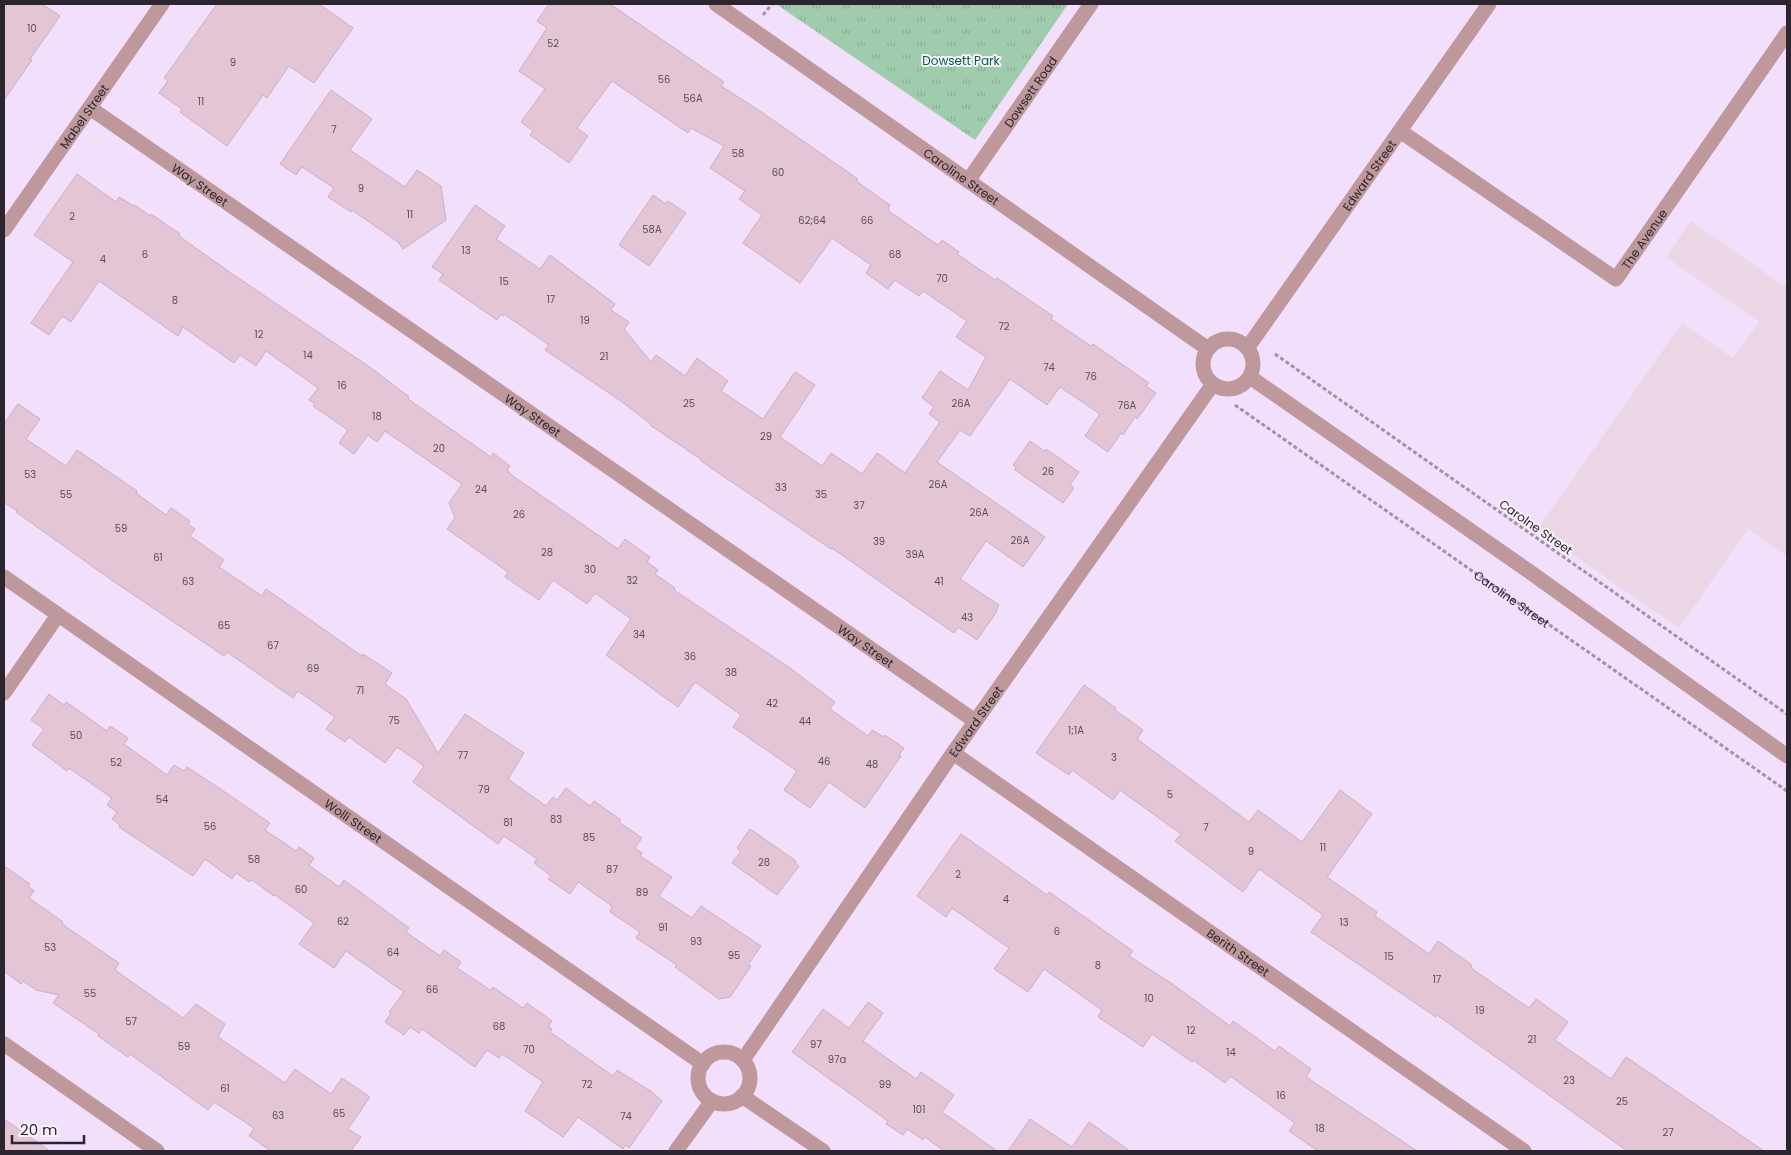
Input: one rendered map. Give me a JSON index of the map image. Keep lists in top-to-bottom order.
{
  "streets": {
    "street": [
      "Dowsett Road",
      "Mabel Street",
      "Edward Street",
      "Caroline Street",
      "Way Street",
      "The Avenue",
      "Wolli Street",
      "Berith Street"
    ],
    "path": ["Carolne Street"]
  },
  "crossings": [
    ["Dowsett Road", "Caroline Street"],
    ["Mabel Street", "Way Street"],
    ["Edward Street", "Caroline Street"],
    ["Edward Street", "Way Street"],
    ["Edward Street", "The Avenue"],
    ["Edward Street", "Wolli Street"],
    ["Edward Street", "Berith Street"]
  ],
  "parks": ["Dowsett Park"],
  "house_numbers": [
    "10",
    "52",
    "9",
    "56",
    "56A",
    "11",
    "7",
    "58",
    "60",
    "9",
    "11",
    "2",
    "62;64",
    "66",
    "58A",
    "13",
    "6",
    "68",
    "4",
    "70",
    "15",
    "17",
    "8",
    "19",
    "72",
    "12",
    "14",
    "21",
    "74",
    "76",
    "16",
    "25",
    "26A",
    "76A",
    "18",
    "29",
    "20",
    "26",
    "53",
    "26A",
    "33",
    "24",
    "55",
    "35",
    "37",
    "26A",
    "26",
    "59",
    "26A",
    "39",
    "28",
    "39A",
    "61",
    "30",
    "32",
    "63",
    "41",
    "43",
    "65",
    "34",
    "67",
    "36",
    "69",
    "38",
    "71",
    "42",
    "75",
    "44",
    "1;1A",
    "50",
    "77",
    "3",
    "46",
    "52",
    "48",
    "79",
    "5",
    "54",
    "83",
    "81",
    "56",
    "7",
    "85",
    "11",
    "9",
    "58",
    "28",
    "87",
    "2",
    "60",
    "89",
    "4",
    "62",
    "13",
    "91",
    "6",
    "93",
    "53",
    "64",
    "95",
    "15",
    "8",
    "17",
    "66",
    "55",
    "10",
    "19",
    "57",
    "68",
    "12",
    "21",
    "97",
    "59",
    "70",
    "14",
    "97a",
    "23",
    "72",
    "99",
    "61",
    "16",
    "25",
    "101",
    "65",
    "63",
    "74",
    "18",
    "27"
  ],
  "scale_bar": "20 m"
}
